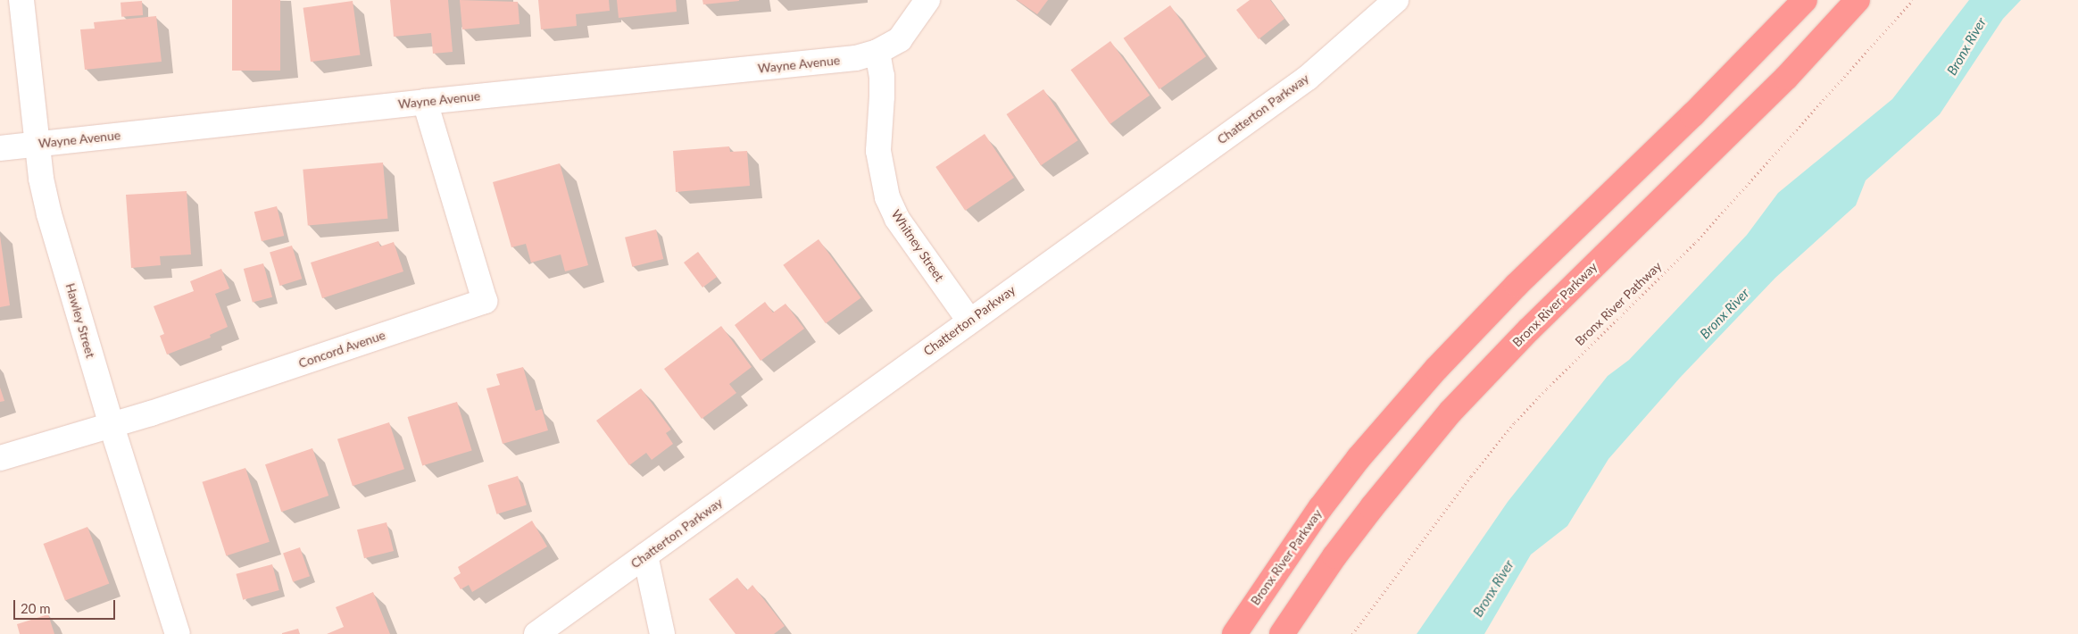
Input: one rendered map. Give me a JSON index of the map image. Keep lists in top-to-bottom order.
{
  "streets": {
    "highway": ["Bronx River Parkway"],
    "street": [
      "Wayne Avenue",
      "Chatterton Parkway",
      "Whitney Street",
      "Hawley Street",
      "Concord Avenue"
    ],
    "path": ["Bronx River Pathway"]
  },
  "crossings": [
    ["Wayne Avenue", "Whitney Street"],
    ["Wayne Avenue", "Hawley Street"],
    ["Wayne Avenue", "Concord Avenue"],
    ["Chatterton Parkway", "Whitney Street"],
    ["Hawley Street", "Concord Avenue"]
  ],
  "water": ["Bronx River"],
  "scale_bar": "20 m"
}
